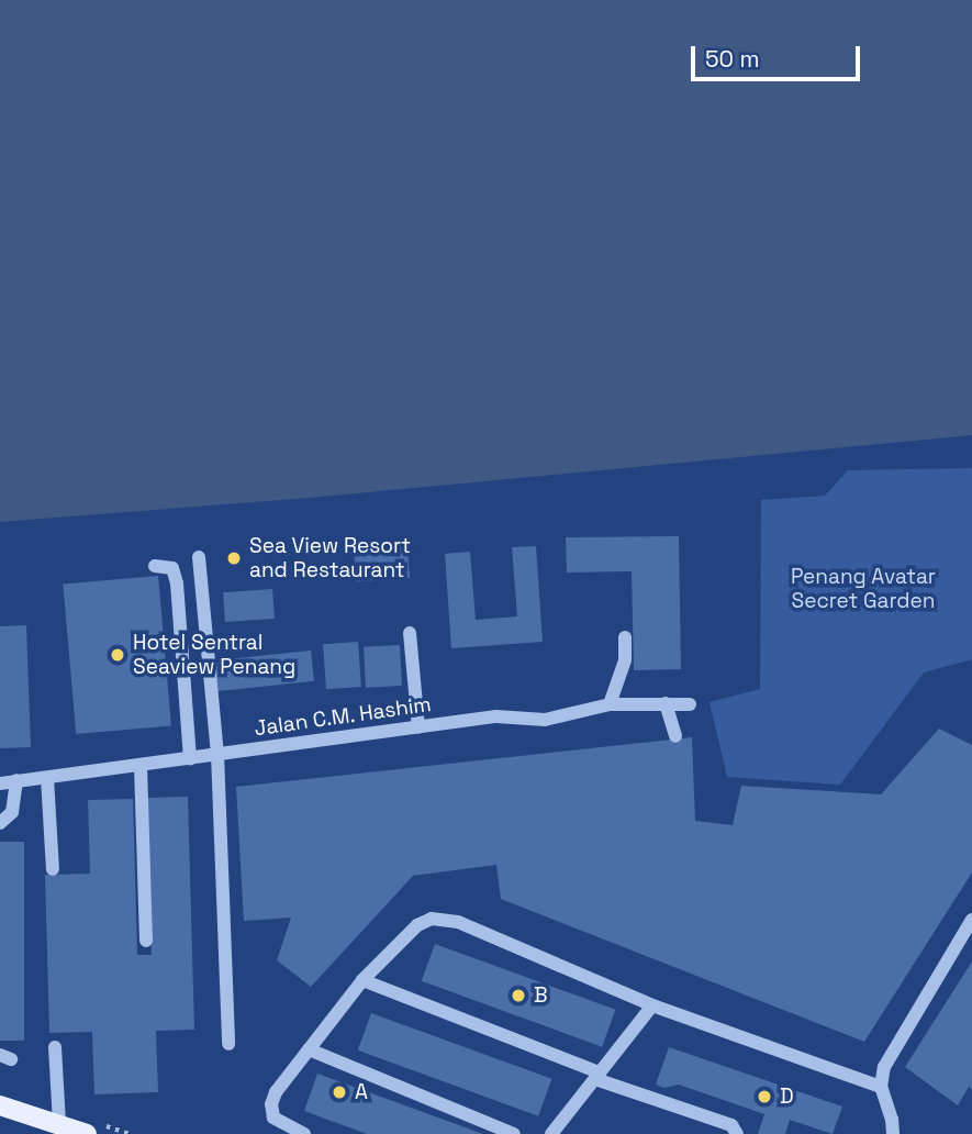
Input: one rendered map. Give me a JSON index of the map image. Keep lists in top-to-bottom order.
{
  "streets": {
    "street": ["Jalan C.M. Hashim"]
  },
  "parks": ["Penang Avatar Secret Garden"],
  "places": [
    "Sea View Resort and Restaurant",
    "Hotel Sentral Seaview Penang",
    "B",
    "A",
    "D"
  ],
  "scale_bar": "50 m"
}
